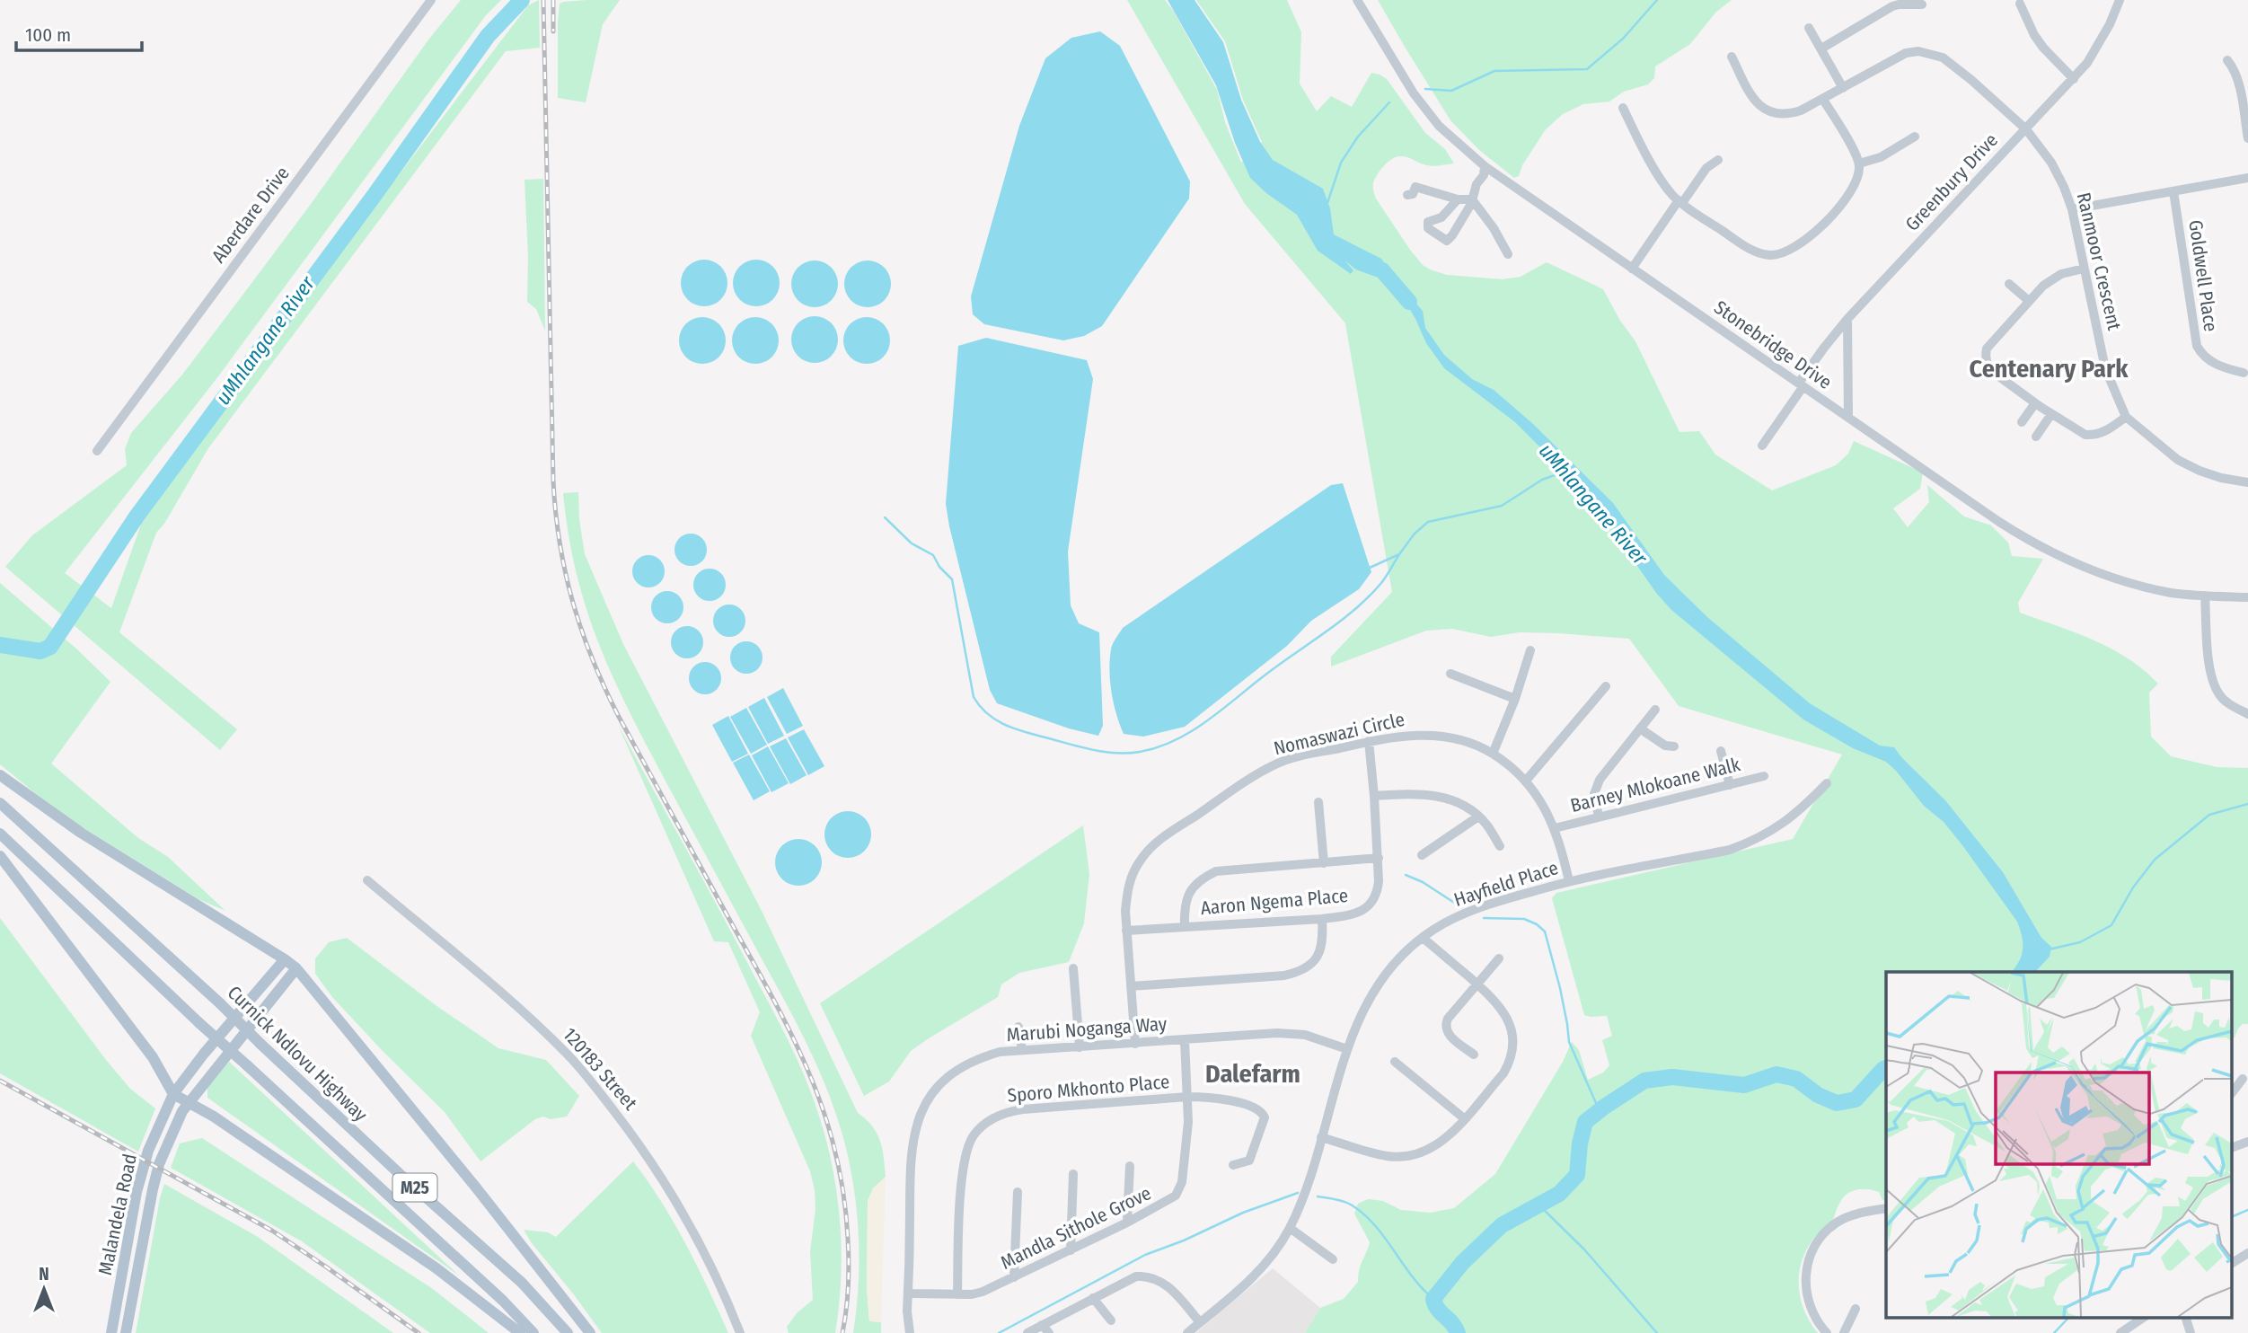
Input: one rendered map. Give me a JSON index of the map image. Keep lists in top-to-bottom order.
{
  "streets": {
    "main road": ["Curnick Ndlovu Highway", "M25", "Malandela Road"],
    "street": [
      "Greenbury Drive",
      "Aberdare Drive",
      "Ranmoor Crescent",
      "Goldwell Place",
      "Stonebridge Drive",
      "Nomaswazi Circle",
      "Barney Mlokoane Walk",
      "Hayfield Place",
      "Aaron Ngema Place",
      "Marubi Noganga Way",
      "120183 Street",
      "Sporo Mkhonto Place",
      "Mandla Sithole Grove"
    ]
  },
  "crossings": [
    ["Greenbury Drive", "Ranmoor Crescent"],
    ["Greenbury Drive", "Stonebridge Drive"],
    ["Nomaswazi Circle", "Barney Mlokoane Walk"],
    ["Nomaswazi Circle", "Hayfield Place"],
    ["Nomaswazi Circle", "Aaron Ngema Place"],
    ["Nomaswazi Circle", "Marubi Noganga Way"],
    ["Hayfield Place", "Marubi Noganga Way"],
    ["Marubi Noganga Way", "Mandla Sithole Grove"],
    ["Sporo Mkhonto Place", "Mandla Sithole Grove"]
  ],
  "districts": ["Centenary Park", "Dalefarm"],
  "water": ["uMhlangane River"],
  "scale_bar": "100 m",
  "north": "top"
}
